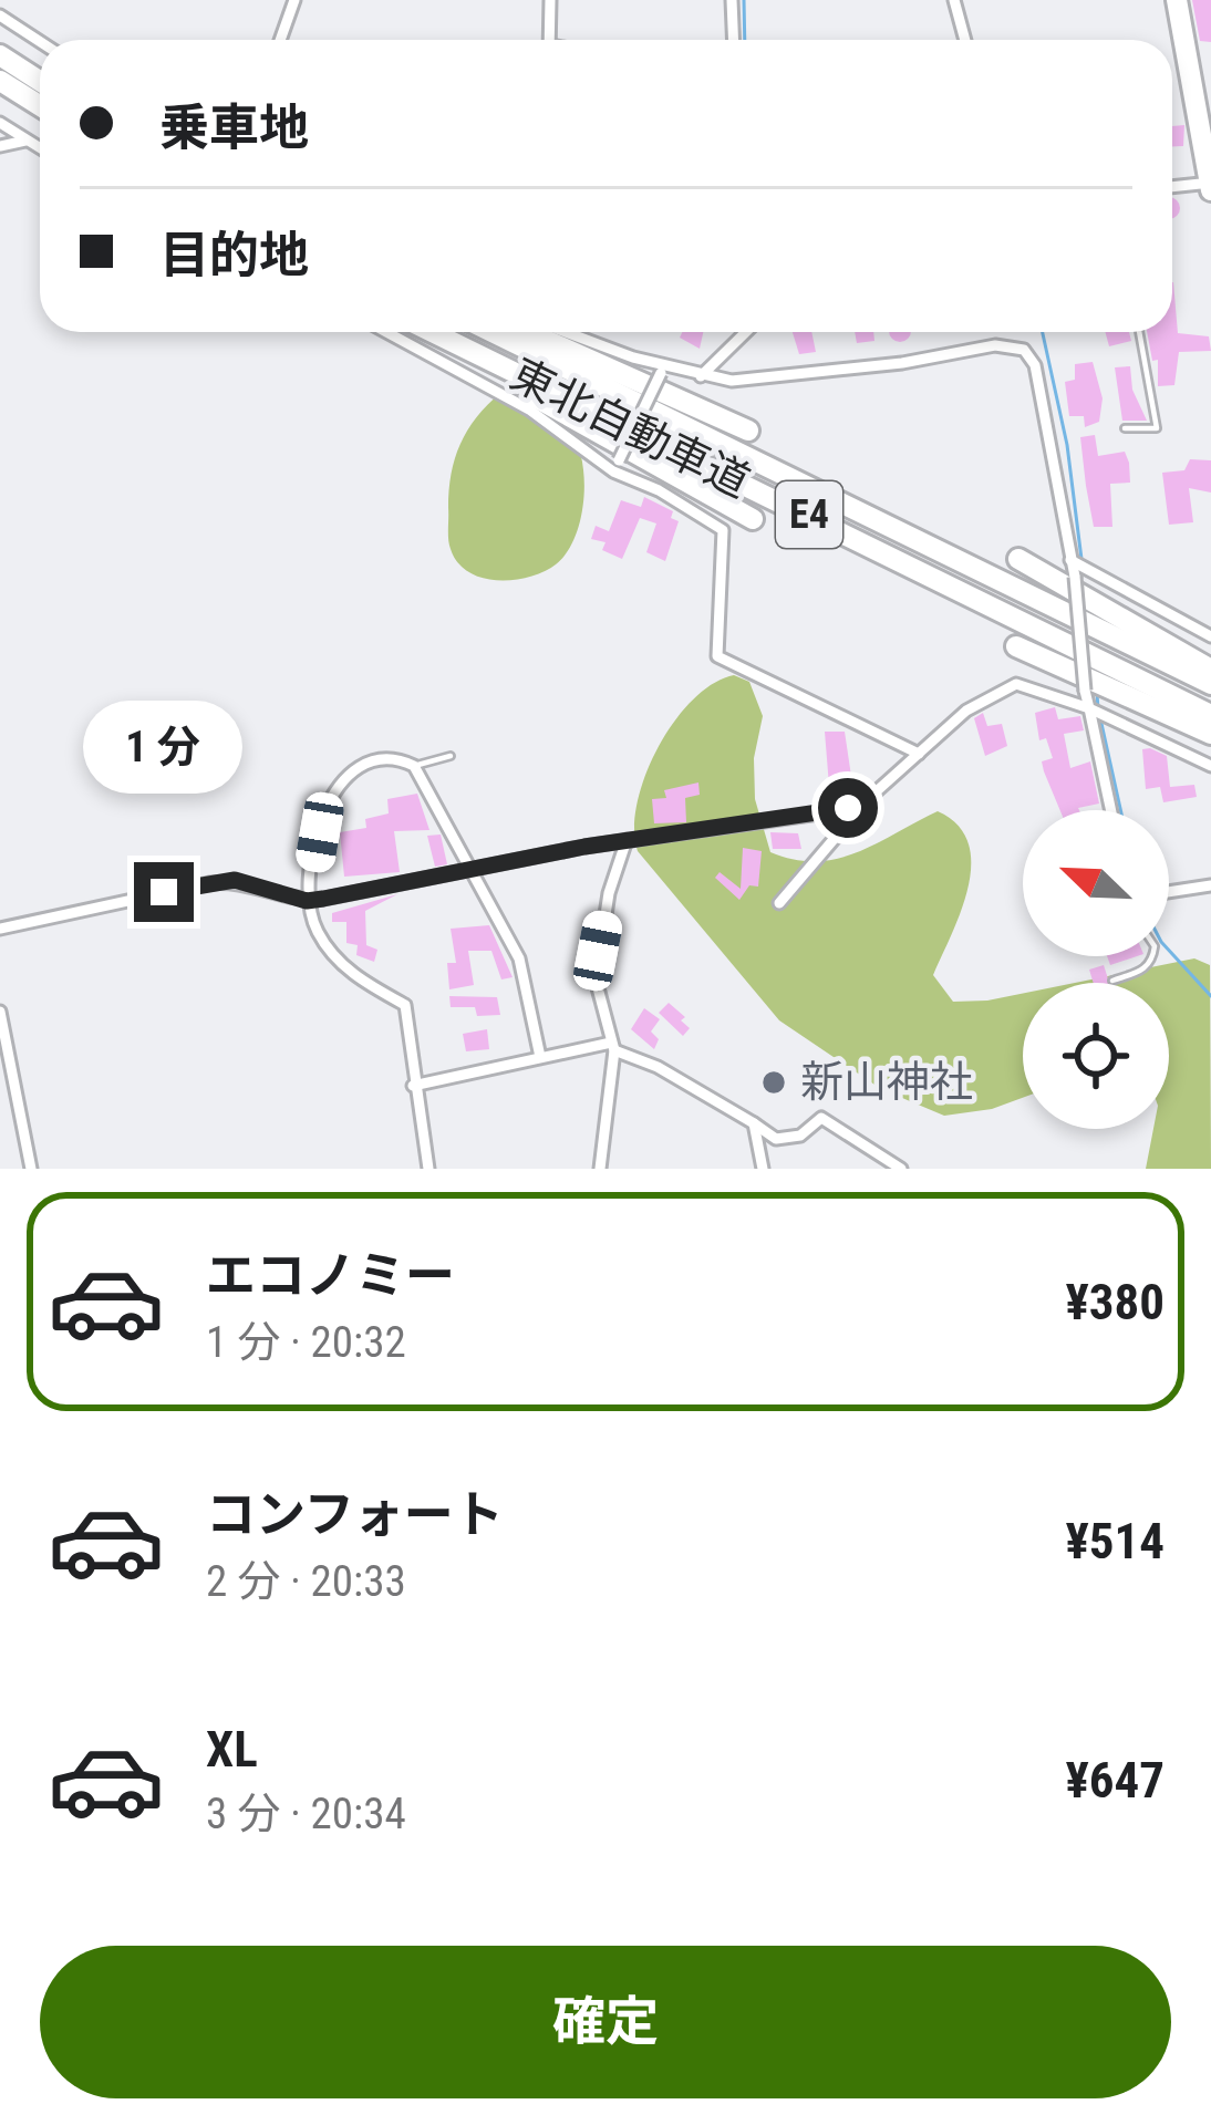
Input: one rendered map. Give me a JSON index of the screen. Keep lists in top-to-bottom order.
{
  "streets": {
    "highway": ["東北自動車道", "E4"]
  },
  "places": ["新山神社"],
  "north": "top left",
  "page": {
    "banner": ["乗車地", "目的地"],
    "bubble": "1 分",
    "list": [
      {
        "name": "エコノミー",
        "note": "1 分 · 20:32",
        "value": "¥380"
      },
      {
        "name": "コンフォート",
        "note": "2 分 · 20:33",
        "value": "¥514"
      },
      {
        "name": "XL",
        "note": "3 分 · 20:34",
        "value": "¥647"
      }
    ],
    "buttons": "確定"
  }
}
